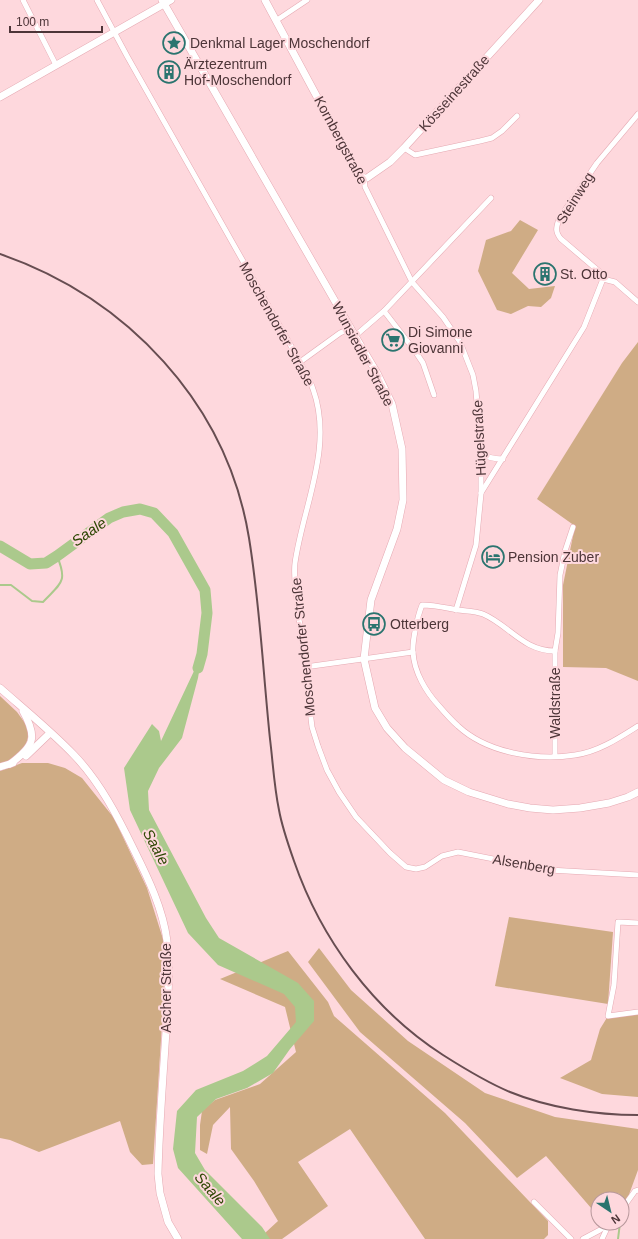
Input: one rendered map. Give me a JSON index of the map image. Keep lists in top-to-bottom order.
{
  "streets": {
    "street": [
      "Kösseinestraße",
      "Kornbergstraße",
      "Steinweg",
      "Moschendorfer Straße",
      "Wunsiedler Straße",
      "Hügelstraße",
      "Waldstraße",
      "Alsenberg",
      "Ascher Straße"
    ]
  },
  "crossings": [
    ["Kösseinestraße", "Kornbergstraße"],
    ["Kornbergstraße", "Hügelstraße"],
    ["Moschendorfer Straße", "Alsenberg"],
    ["Hügelstraße", "Waldstraße"]
  ],
  "water": ["Saale"],
  "places": {
    "place": ["Denkmal Lager Moschendorf"],
    "building": ["Ärztezentrum Hof-Moschendorf", "St. Otto"],
    "supermarket": ["Di Simone Giovanni"],
    "hotel": ["Pension Zuber"],
    "bus stop": ["Otterberg"]
  },
  "scale_bar": "100 m",
  "north": "bottom right"
}
